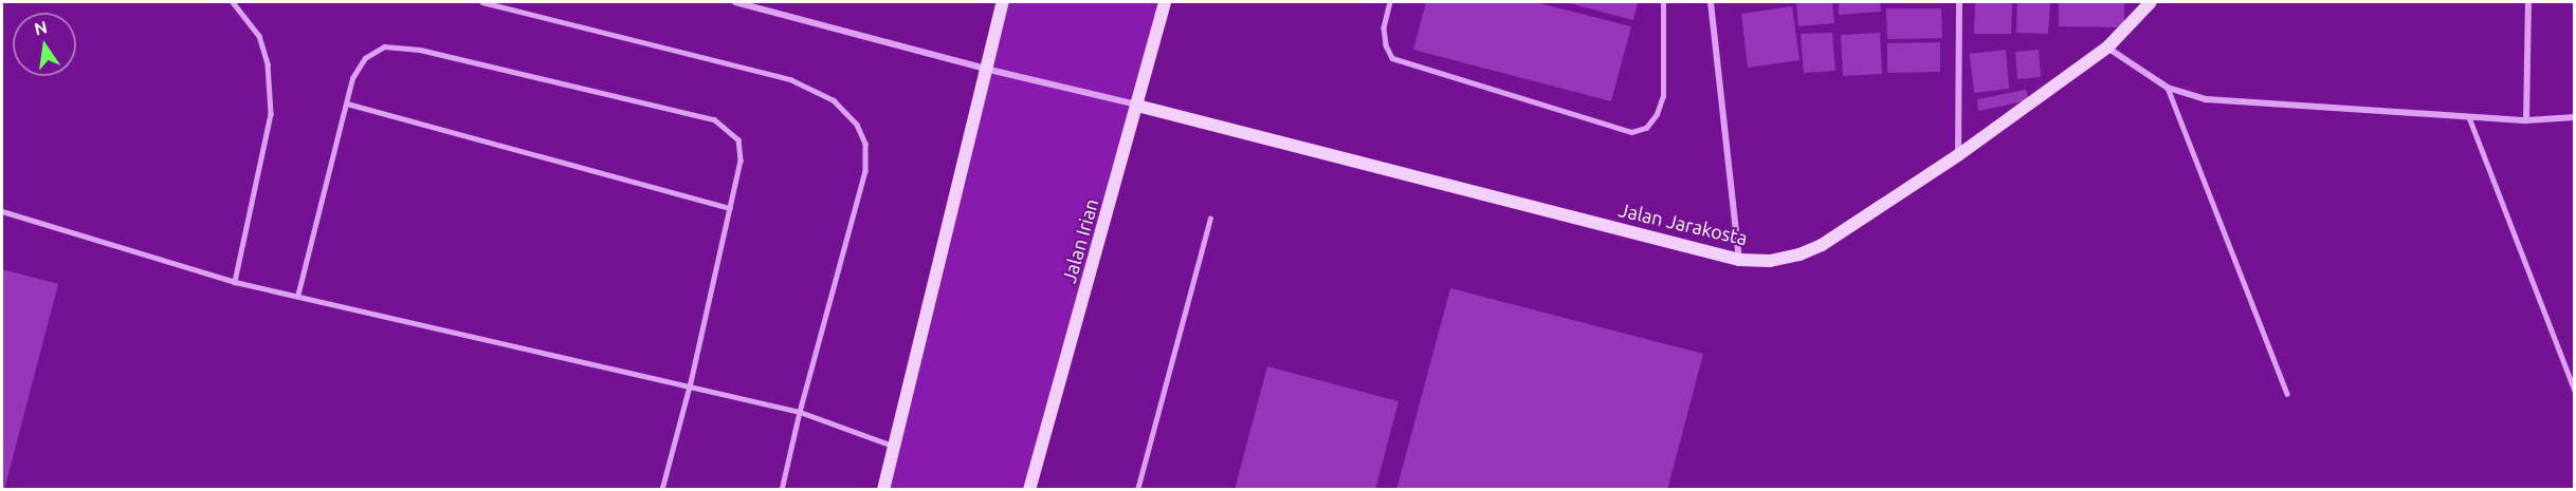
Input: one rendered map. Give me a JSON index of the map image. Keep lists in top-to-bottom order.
{
  "streets": {
    "street": ["Jalan Jarakosta", "Jalan Irian"]
  },
  "crossings": [
    ["Jalan Jarakosta", "Jalan Irian"]
  ],
  "north": "top"
}
